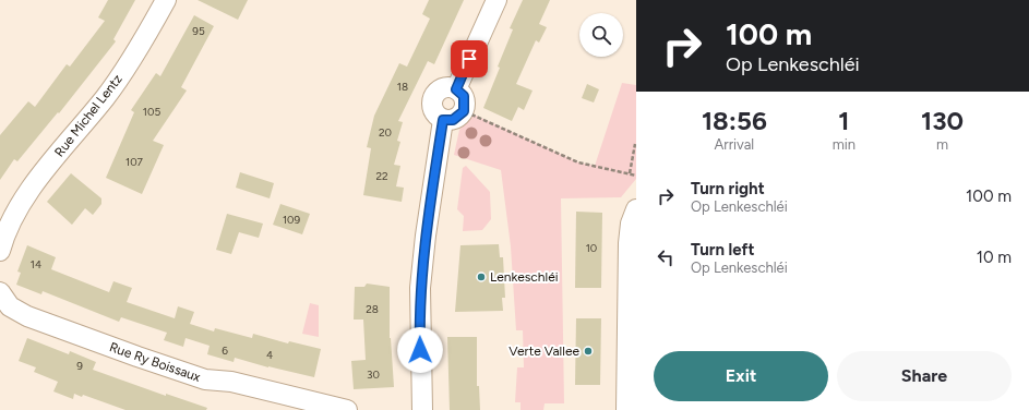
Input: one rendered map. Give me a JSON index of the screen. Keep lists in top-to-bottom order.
{
  "streets": {
    "street": ["Rue Michel Lentz", "Rue Ry Boissaux"]
  },
  "places": ["Lenkeschléi", "Verte Vallee"],
  "house_numbers": [
    "95",
    "18",
    "105",
    "20",
    "107",
    "22",
    "109",
    "10",
    "14",
    "28",
    "6",
    "4",
    "9",
    "30"
  ],
  "page": {
    "turn": ["100 m", "Op Lenkeschléi"],
    "eta": [
      "18:56",
      "Arrival",
      "1",
      "min",
      "130",
      "m"
    ],
    "list": [
      {
        "name": "Turn right",
        "note": "Op Lenkeschléi",
        "value": "100 m"
      },
      {
        "name": "Turn left",
        "note": "Op Lenkeschléi",
        "value": "10 m"
      }
    ],
    "buttons": ["Exit", "Share"]
  }
}
